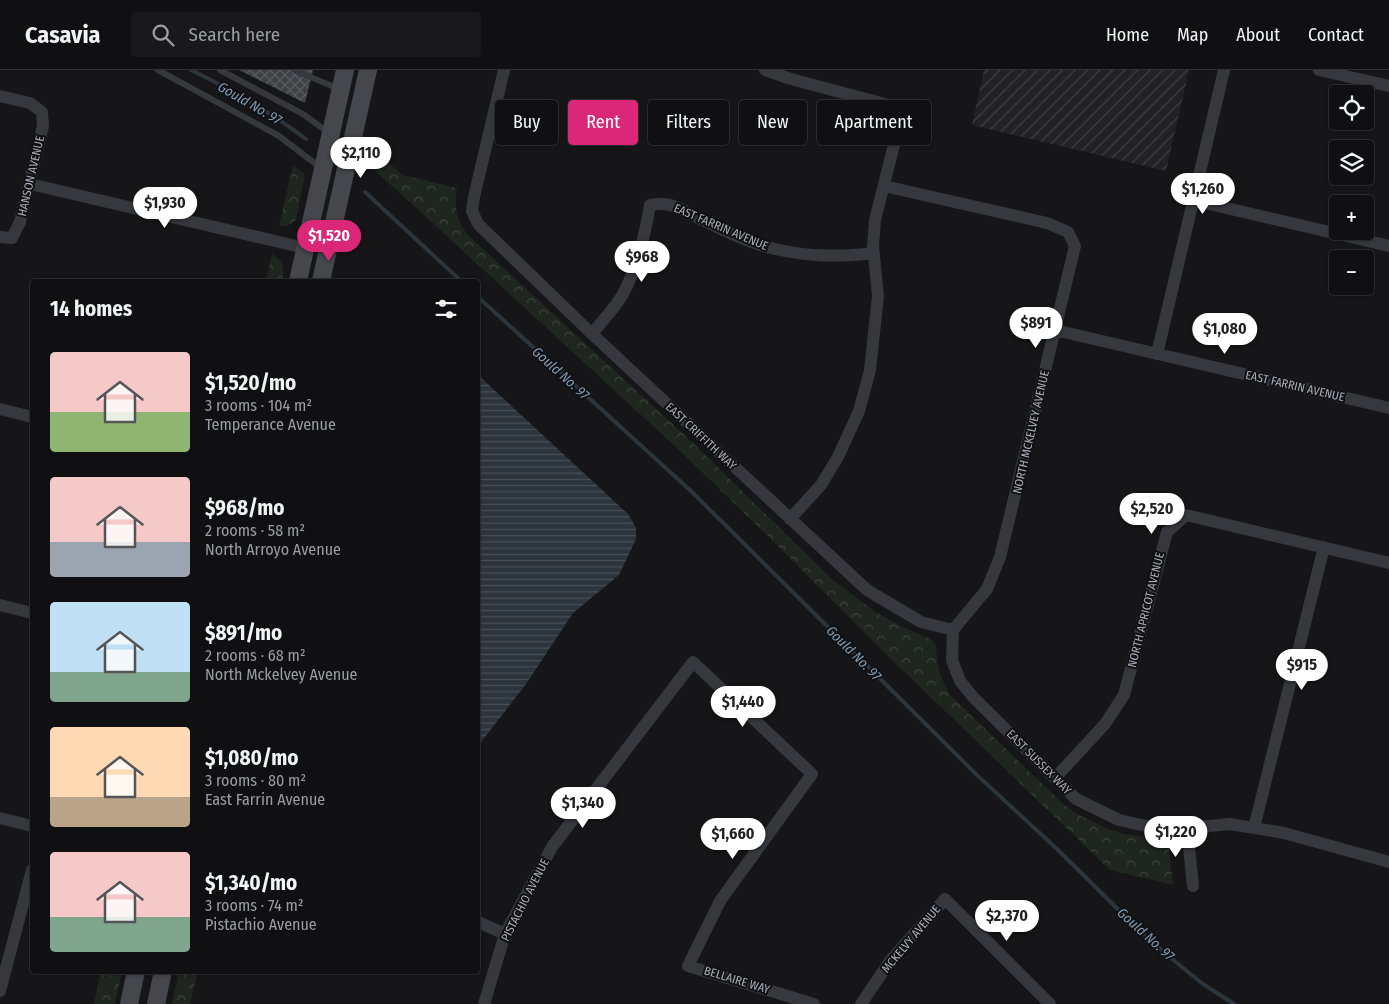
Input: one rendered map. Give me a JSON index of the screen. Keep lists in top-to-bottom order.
{
  "streets": {
    "street": [
      "HANSON AVENUE",
      "EAST FARRIN AVENUE",
      "NORTH MCKELVEY AVENUE",
      "EAST CRIFFITH WAY",
      "NORTH APRICOT AVENUE",
      "EAST SUSSEX WAY",
      "PISTACHIO AVENUE",
      "MCKELVY AVENUE",
      "BELLAIRE WAY"
    ]
  },
  "crossings": [
    ["EAST FARRIN AVENUE", "NORTH MCKELVEY AVENUE"],
    ["EAST FARRIN AVENUE", "EAST CRIFFITH WAY"],
    ["NORTH MCKELVEY AVENUE", "EAST CRIFFITH WAY"],
    ["NORTH MCKELVEY AVENUE", "EAST SUSSEX WAY"],
    ["EAST CRIFFITH WAY", "EAST SUSSEX WAY"],
    ["NORTH APRICOT AVENUE", "EAST SUSSEX WAY"],
    ["PISTACHIO AVENUE", "BELLAIRE WAY"]
  ],
  "water": ["Gould No. 97"],
  "page": {
    "header": "Casavia",
    "search": "Search here",
    "nav": [
      "Home",
      "Map",
      "About",
      "Contact"
    ],
    "map_buttons": ["+", "−"],
    "chip": [
      "Buy",
      "Rent",
      "Filters",
      "New",
      "Apartment"
    ],
    "price": [
      "$2,110",
      "$1,260",
      "$1,930",
      "$1,520",
      "$968",
      "$891",
      "$1,080",
      "$2,520",
      "$915",
      "$1,440",
      "$1,340",
      "$1,220",
      "$1,660",
      "$2,370"
    ],
    "heading": "14 homes",
    "list": [
      {
        "name": "$1,520/mo",
        "note": "3 rooms · 104 m² · Temperance Avenue"
      },
      {
        "name": "$968/mo",
        "note": "2 rooms · 58 m² · North Arroyo Avenue"
      },
      {
        "name": "$891/mo",
        "note": "2 rooms · 68 m² · North Mckelvey Avenue"
      },
      {
        "name": "$1,080/mo",
        "note": "3 rooms · 80 m² · East Farrin Avenue"
      },
      {
        "name": "$1,340/mo",
        "note": "3 rooms · 74 m² · Pistachio Avenue"
      }
    ]
  }
}
